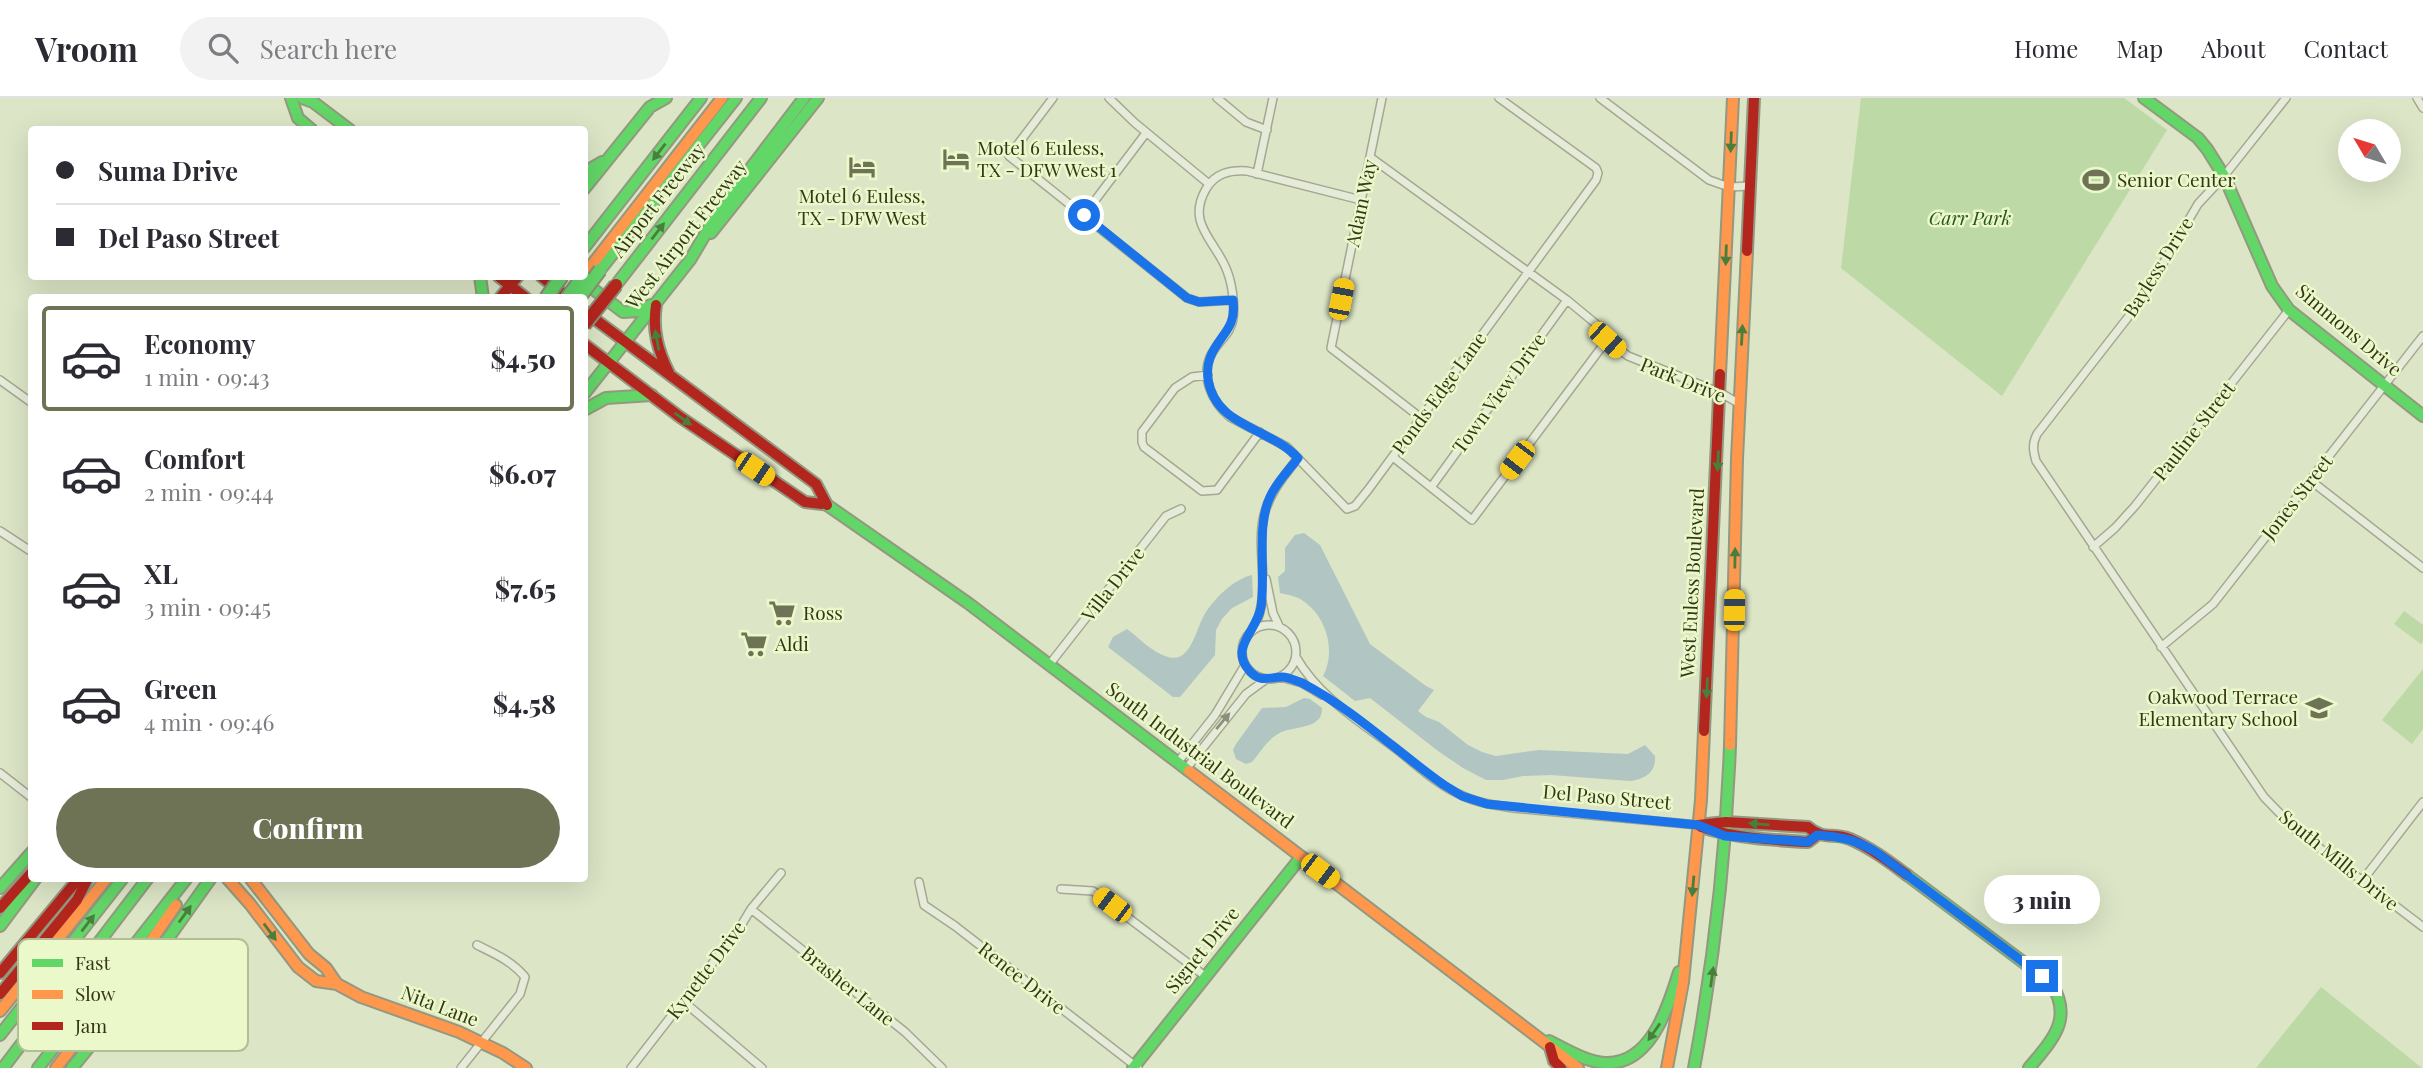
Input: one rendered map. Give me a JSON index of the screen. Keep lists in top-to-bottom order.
{
  "streets": {
    "main road": [
      "Airport Freeway",
      "West Airport Freeway",
      "Simmons Drive",
      "West Euless Boulevard",
      "South Industrial Boulevard",
      "Del Paso Street",
      "Signet Drive",
      "Nita Lane"
    ],
    "street": [
      "Adam Way",
      "Bayless Drive",
      "Park Drive",
      "Ponds Edge Lane",
      "Town View Drive",
      "Pauline Street",
      "Jones Street",
      "Villa Drive",
      "South Mills Drive",
      "Kynette Drive",
      "Renee Drive",
      "Brasher Lane"
    ]
  },
  "crossings": [
    ["Adam Way", "Park Drive"],
    ["Adam Way", "Ponds Edge Lane"],
    ["West Airport Freeway", "South Industrial Boulevard"],
    ["Bayless Drive", "Simmons Drive"],
    ["Bayless Drive", "South Mills Drive"],
    ["Simmons Drive", "Pauline Street"],
    ["Simmons Drive", "Jones Street"],
    ["Park Drive", "Ponds Edge Lane"],
    ["Park Drive", "Town View Drive"],
    ["Park Drive", "West Euless Boulevard"],
    ["Pauline Street", "South Mills Drive"],
    ["Jones Street", "South Mills Drive"],
    ["West Euless Boulevard", "Del Paso Street"],
    ["Villa Drive", "South Industrial Boulevard"],
    ["South Industrial Boulevard", "Signet Drive"],
    ["Signet Drive", "Renee Drive"],
    ["Kynette Drive", "Brasher Lane"]
  ],
  "parks": ["Carr Park"],
  "places": {
    "hotel": ["Motel 6 Euless, TX - DFW West 1", "Motel 6 Euless, TX - DFW West"],
    "sports": ["Senior Center"],
    "supermarket": ["Ross", "Aldi"],
    "school or university": ["Oakwood Terrace Elementary School"]
  },
  "legend": ["Fast", "Slow", "Jam"],
  "north": "top left",
  "page": {
    "header": "Vroom",
    "search": "Search here",
    "nav": [
      "Home",
      "Map",
      "About",
      "Contact"
    ],
    "banner": ["Suma Drive", "Del Paso Street"],
    "list": [
      {
        "name": "Economy",
        "note": "1 min · 09:43",
        "value": "$4.50"
      },
      {
        "name": "Comfort",
        "note": "2 min · 09:44",
        "value": "$6.07"
      },
      {
        "name": "XL",
        "note": "3 min · 09:45",
        "value": "$7.65"
      },
      {
        "name": "Green",
        "note": "4 min · 09:46",
        "value": "$4.58"
      }
    ],
    "buttons": "Confirm",
    "bubble": "3 min"
  }
}
